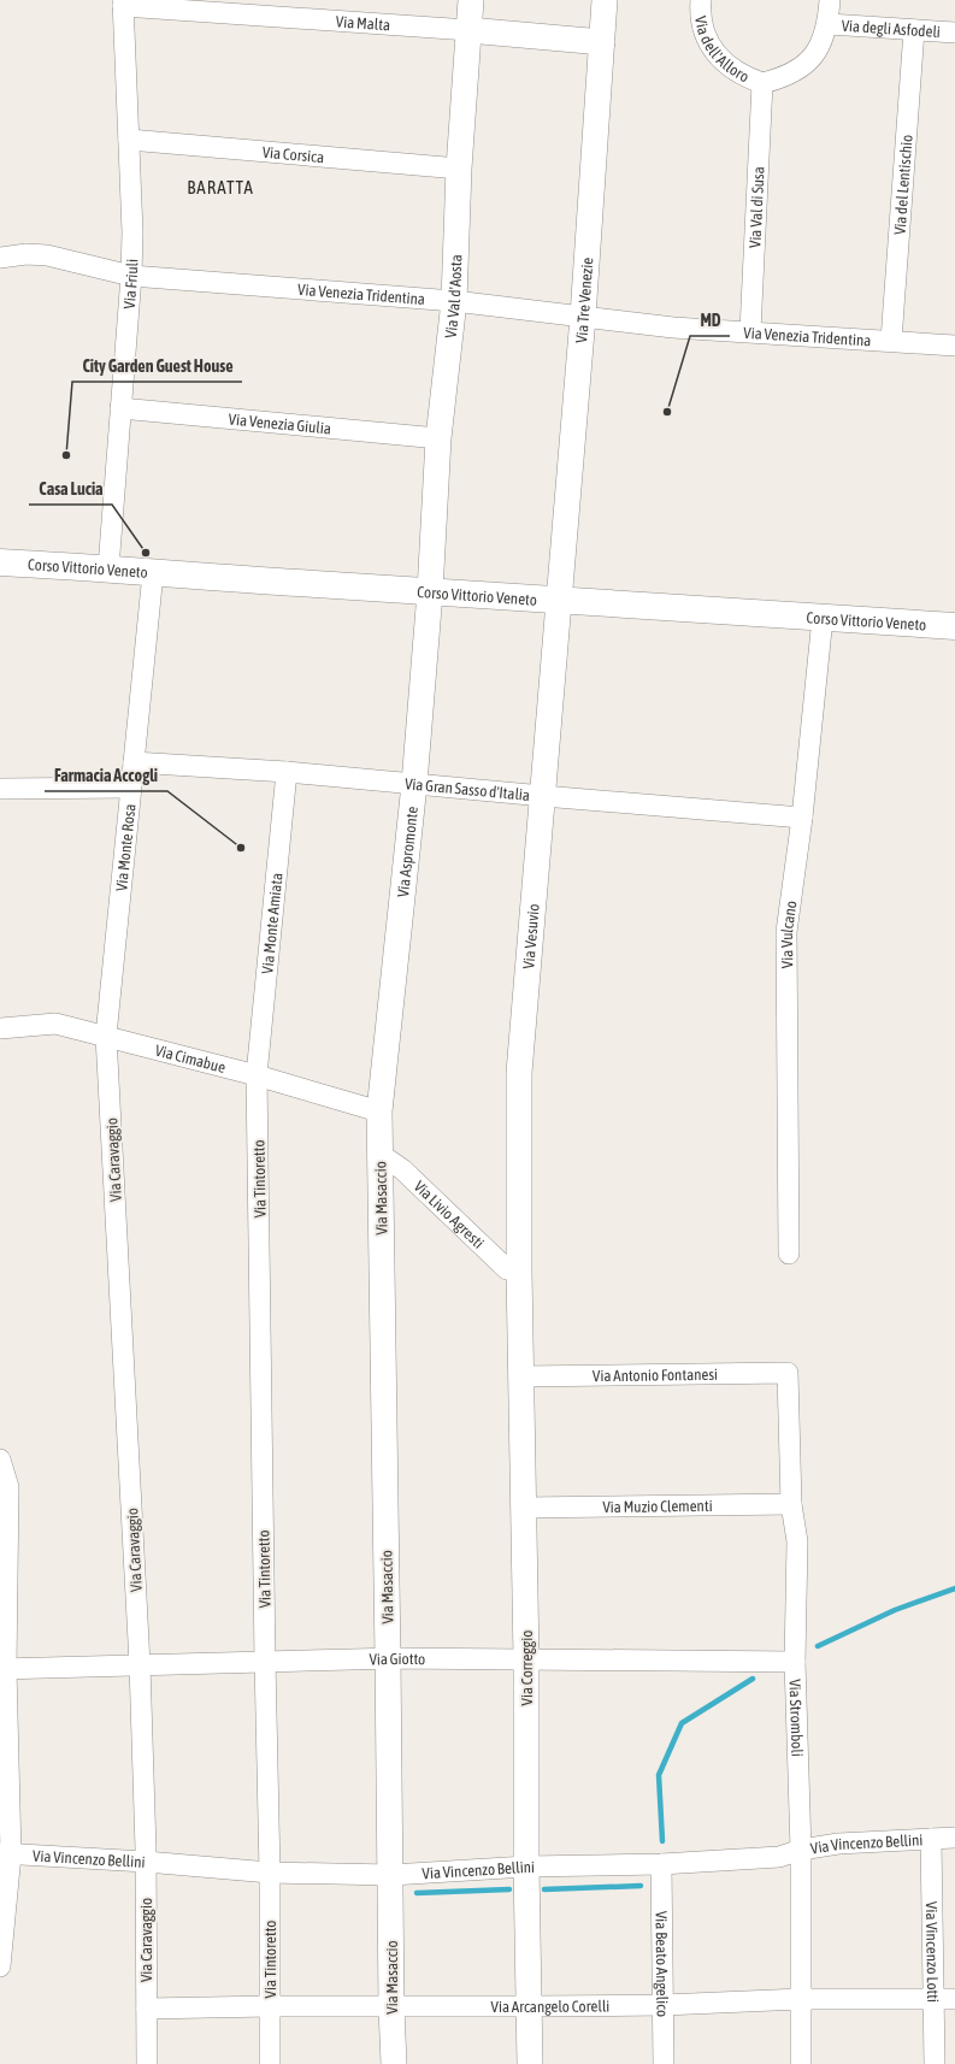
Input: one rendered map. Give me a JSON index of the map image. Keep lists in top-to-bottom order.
{
  "streets": {
    "main road": ["Corso Vittorio Veneto"],
    "street": [
      "Via Malta",
      "Via degli Asfodeli",
      "Via dell'Alloro",
      "Via Corsica",
      "Via del Lentischio",
      "Via Val di Susa",
      "Via Friuli",
      "Via Venezia Tridentina",
      "Via Val d'Aosta",
      "Via Tre Venezie",
      "Via Venezia Giulia",
      "Via Gran Sasso d'Italia",
      "Via Monte Rosa",
      "Via Aspromonte",
      "Via Monte Amiata",
      "Via Vulcano",
      "Via Vesuvio",
      "Via Cimabue",
      "Via Caravaggio",
      "Via Tintoretto",
      "Via Masaccio",
      "Via Livio Agresti",
      "Via Antonio Fontanesi",
      "Via Muzio Clementi",
      "Via Giotto",
      "Via Correggio",
      "Via Stromboli",
      "Via Vincenzo Bellini",
      "Via Vincenzo Lotti",
      "Via Beato Angelico",
      "Via Arcangelo Corelli"
    ]
  },
  "crossings": [
    ["Via Malta", "Via Friuli"],
    ["Via Malta", "Via Val d'Aosta"],
    ["Via Malta", "Via Tre Venezie"],
    ["Via degli Asfodeli", "Via del Lentischio"],
    ["Via dell'Alloro", "Via Val di Susa"],
    ["Via Corsica", "Via Friuli"],
    ["Via Corsica", "Via Val d'Aosta"],
    ["Via del Lentischio", "Via Venezia Tridentina"],
    ["Via Val di Susa", "Via Venezia Tridentina"],
    ["Via Friuli", "Via Venezia Tridentina"],
    ["Via Friuli", "Via Venezia Giulia"],
    ["Via Friuli", "Corso Vittorio Veneto"],
    ["Via Venezia Tridentina", "Via Val d'Aosta"],
    ["Via Venezia Tridentina", "Via Tre Venezie"],
    ["Via Val d'Aosta", "Via Venezia Giulia"],
    ["Via Val d'Aosta", "Corso Vittorio Veneto"],
    ["Via Val d'Aosta", "Via Aspromonte"],
    ["Via Tre Venezie", "Corso Vittorio Veneto"],
    ["Via Tre Venezie", "Via Vesuvio"],
    ["Corso Vittorio Veneto", "Via Monte Rosa"],
    ["Corso Vittorio Veneto", "Via Aspromonte"],
    ["Corso Vittorio Veneto", "Via Vulcano"],
    ["Corso Vittorio Veneto", "Via Vesuvio"],
    ["Via Gran Sasso d'Italia", "Via Monte Rosa"],
    ["Via Gran Sasso d'Italia", "Via Aspromonte"],
    ["Via Gran Sasso d'Italia", "Via Monte Amiata"],
    ["Via Gran Sasso d'Italia", "Via Vulcano"],
    ["Via Gran Sasso d'Italia", "Via Vesuvio"],
    ["Via Monte Rosa", "Via Cimabue"],
    ["Via Monte Rosa", "Via Caravaggio"],
    ["Via Aspromonte", "Via Cimabue"],
    ["Via Aspromonte", "Via Masaccio"],
    ["Via Monte Amiata", "Via Cimabue"],
    ["Via Monte Amiata", "Via Tintoretto"],
    ["Via Vesuvio", "Via Livio Agresti"],
    ["Via Vesuvio", "Via Correggio"],
    ["Via Cimabue", "Via Caravaggio"],
    ["Via Cimabue", "Via Tintoretto"],
    ["Via Cimabue", "Via Masaccio"],
    ["Via Caravaggio", "Via Giotto"],
    ["Via Caravaggio", "Via Vincenzo Bellini"],
    ["Via Caravaggio", "Via Arcangelo Corelli"],
    ["Via Tintoretto", "Via Giotto"],
    ["Via Tintoretto", "Via Vincenzo Bellini"],
    ["Via Tintoretto", "Via Arcangelo Corelli"],
    ["Via Masaccio", "Via Livio Agresti"],
    ["Via Masaccio", "Via Giotto"],
    ["Via Masaccio", "Via Vincenzo Bellini"],
    ["Via Masaccio", "Via Arcangelo Corelli"],
    ["Via Livio Agresti", "Via Correggio"],
    ["Via Antonio Fontanesi", "Via Correggio"],
    ["Via Antonio Fontanesi", "Via Stromboli"],
    ["Via Muzio Clementi", "Via Correggio"],
    ["Via Muzio Clementi", "Via Stromboli"],
    ["Via Giotto", "Via Correggio"],
    ["Via Giotto", "Via Stromboli"],
    ["Via Correggio", "Via Vincenzo Bellini"],
    ["Via Correggio", "Via Arcangelo Corelli"],
    ["Via Stromboli", "Via Vincenzo Bellini"],
    ["Via Stromboli", "Via Arcangelo Corelli"],
    ["Via Vincenzo Bellini", "Via Vincenzo Lotti"],
    ["Via Vincenzo Bellini", "Via Beato Angelico"],
    ["Via Vincenzo Lotti", "Via Arcangelo Corelli"],
    ["Via Beato Angelico", "Via Arcangelo Corelli"]
  ],
  "districts": ["BARATTA"],
  "places": [
    "MD",
    "City Garden Guest House",
    "Casa Lucia",
    "Farmacia Accogli"
  ]
}
